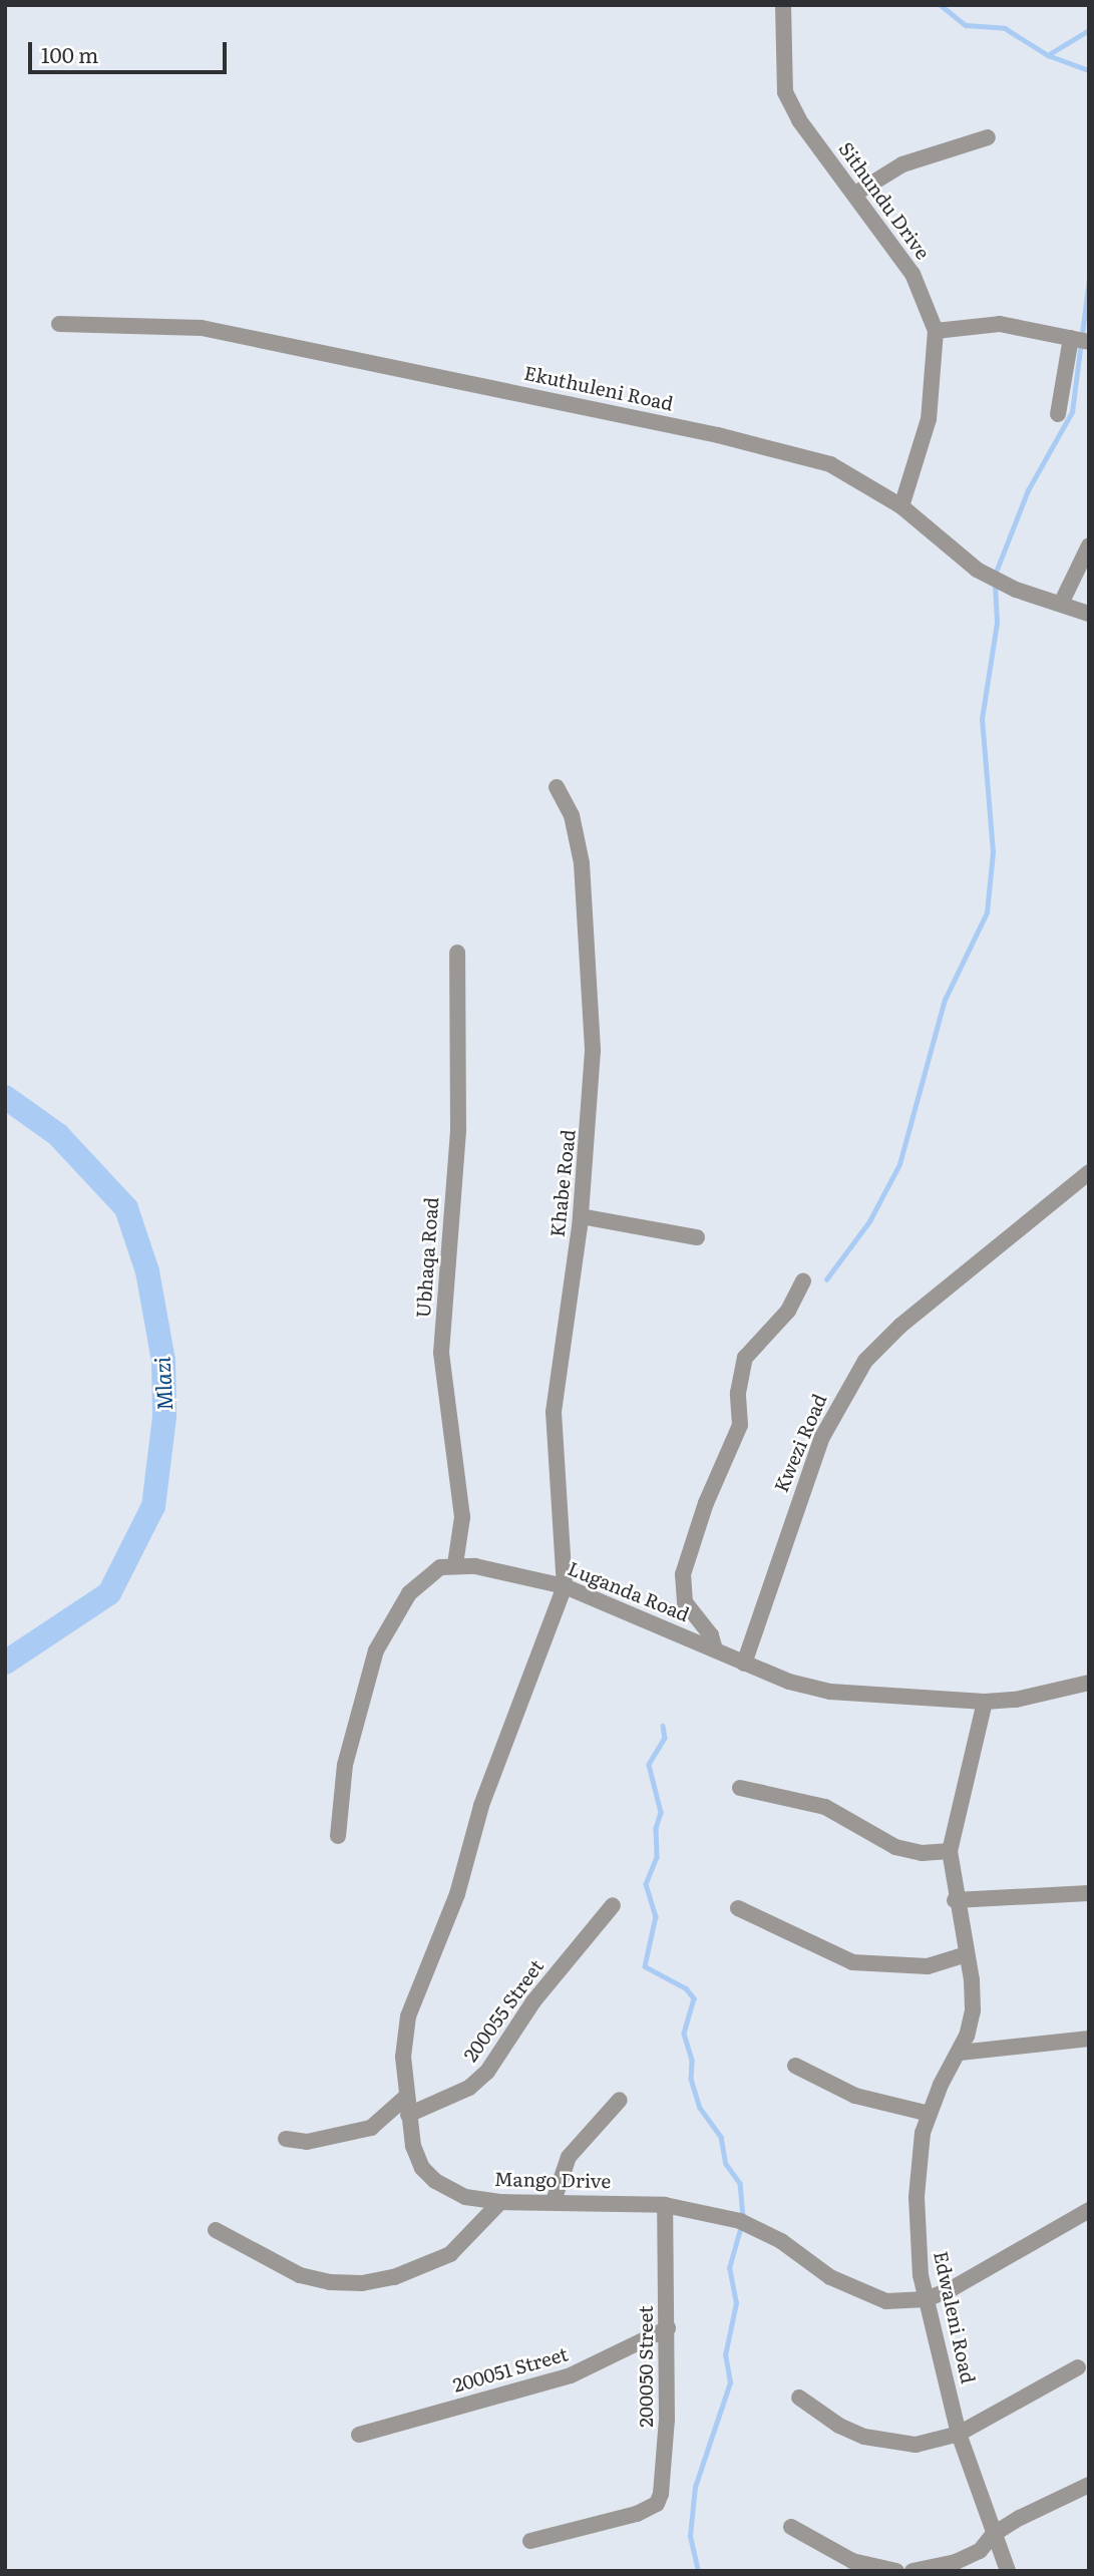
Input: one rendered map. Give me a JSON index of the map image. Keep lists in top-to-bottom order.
{
  "streets": {
    "street": [
      "Sithundu Drive",
      "Ekuthuleni Road",
      "Khabe Road",
      "Ubhaqa Road",
      "Kwezi Road",
      "Luganda Road",
      "200055 Street",
      "Mango Drive",
      "Edwaleni Road",
      "200050 Street",
      "200051 Street"
    ]
  },
  "crossings": [
    ["Sithundu Drive", "Ekuthuleni Road"],
    ["Khabe Road", "Luganda Road"],
    ["Khabe Road", "Mango Drive"],
    ["Ubhaqa Road", "Luganda Road"],
    ["Kwezi Road", "Luganda Road"],
    ["Luganda Road", "Mango Drive"],
    ["Luganda Road", "Edwaleni Road"],
    ["200055 Street", "Mango Drive"],
    ["Mango Drive", "Edwaleni Road"],
    ["Mango Drive", "200050 Street"],
    ["200050 Street", "200051 Street"]
  ],
  "water": ["Mlazi"],
  "scale_bar": "100 m"
}
